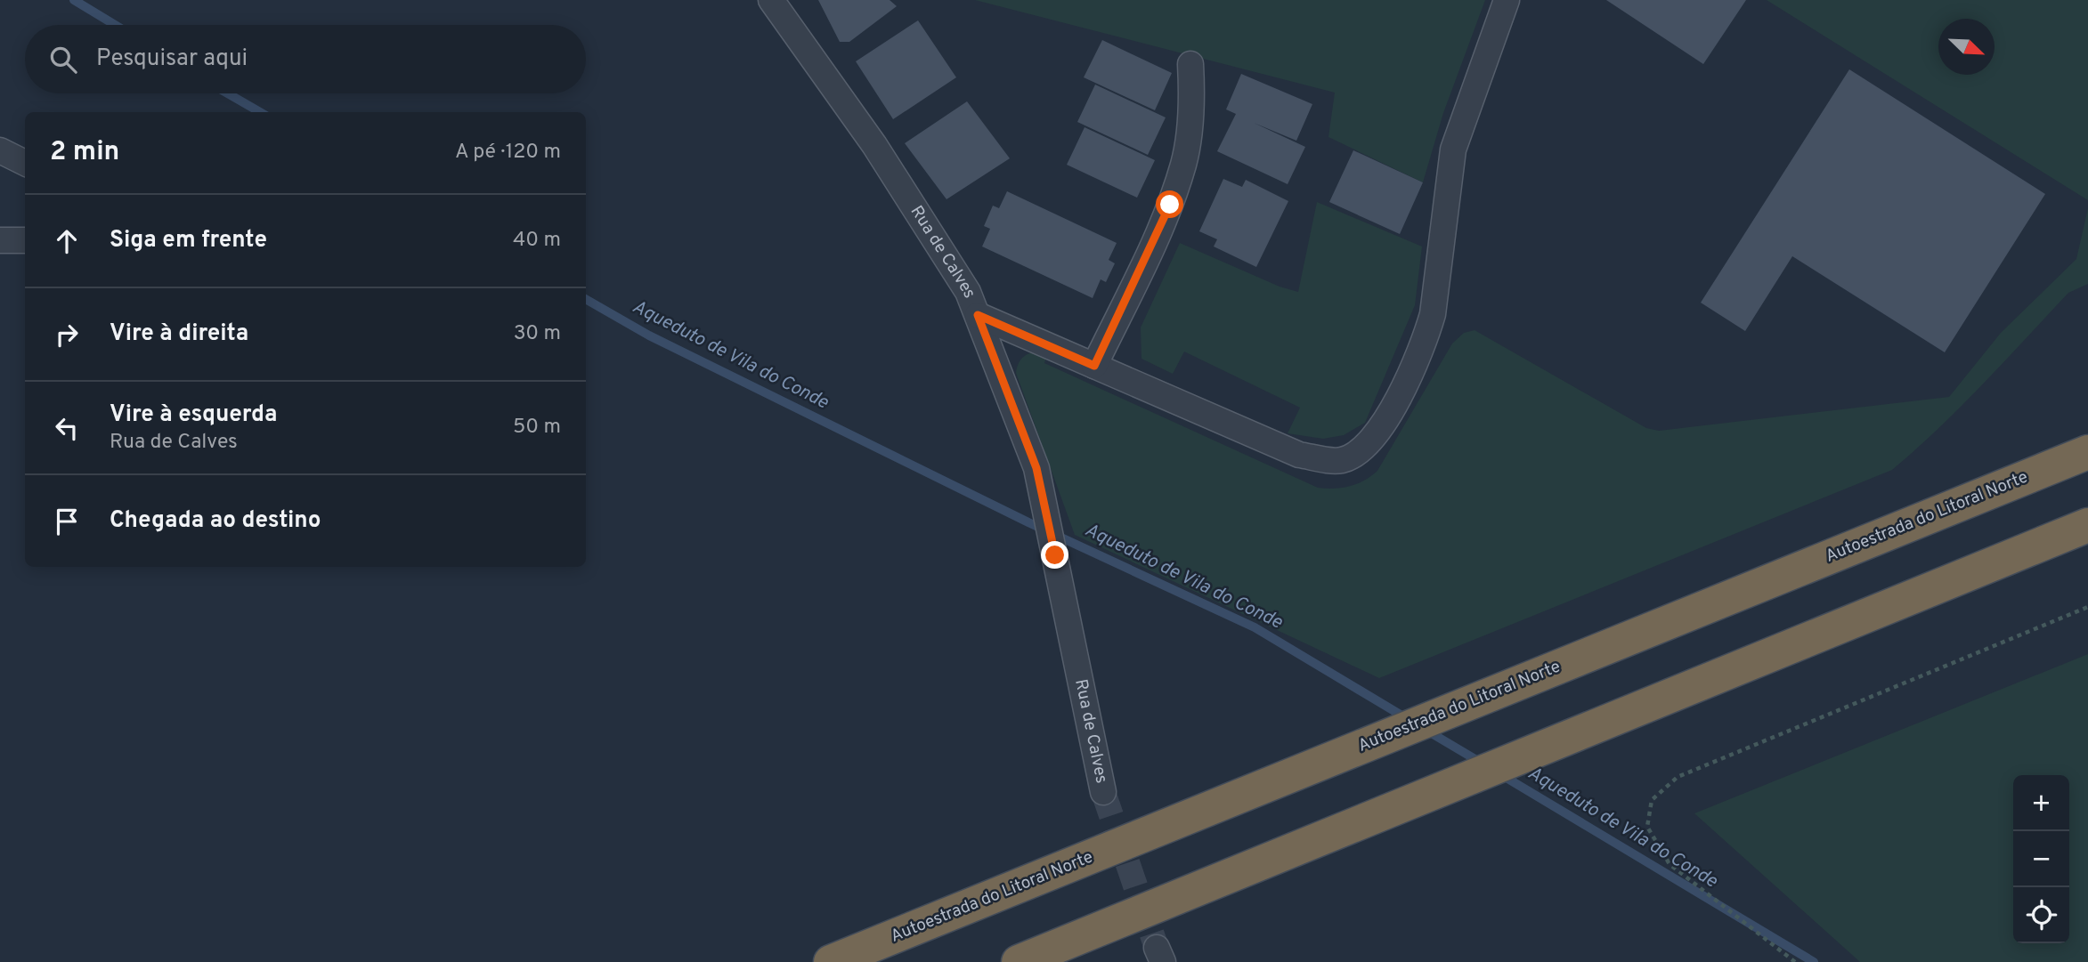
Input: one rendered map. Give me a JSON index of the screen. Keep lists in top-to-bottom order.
{
  "streets": {
    "highway": ["Autoestrada do Litoral Norte"],
    "street": ["Rua de Calves"]
  },
  "water": ["Aqueduto de Vila do Conde"],
  "north": "bottom right",
  "page": {
    "search": "Pesquisar aqui",
    "heading": ["2 min", "A pé · 120 m"],
    "list": [
      ["Siga em frente", "40 m"],
      ["Vire à direita", "30 m"],
      ["Vire à esquerda", "Rua de Calves", "50 m"],
      "Chegada ao destino"
    ],
    "map_buttons": ["+", "−"]
  }
}
